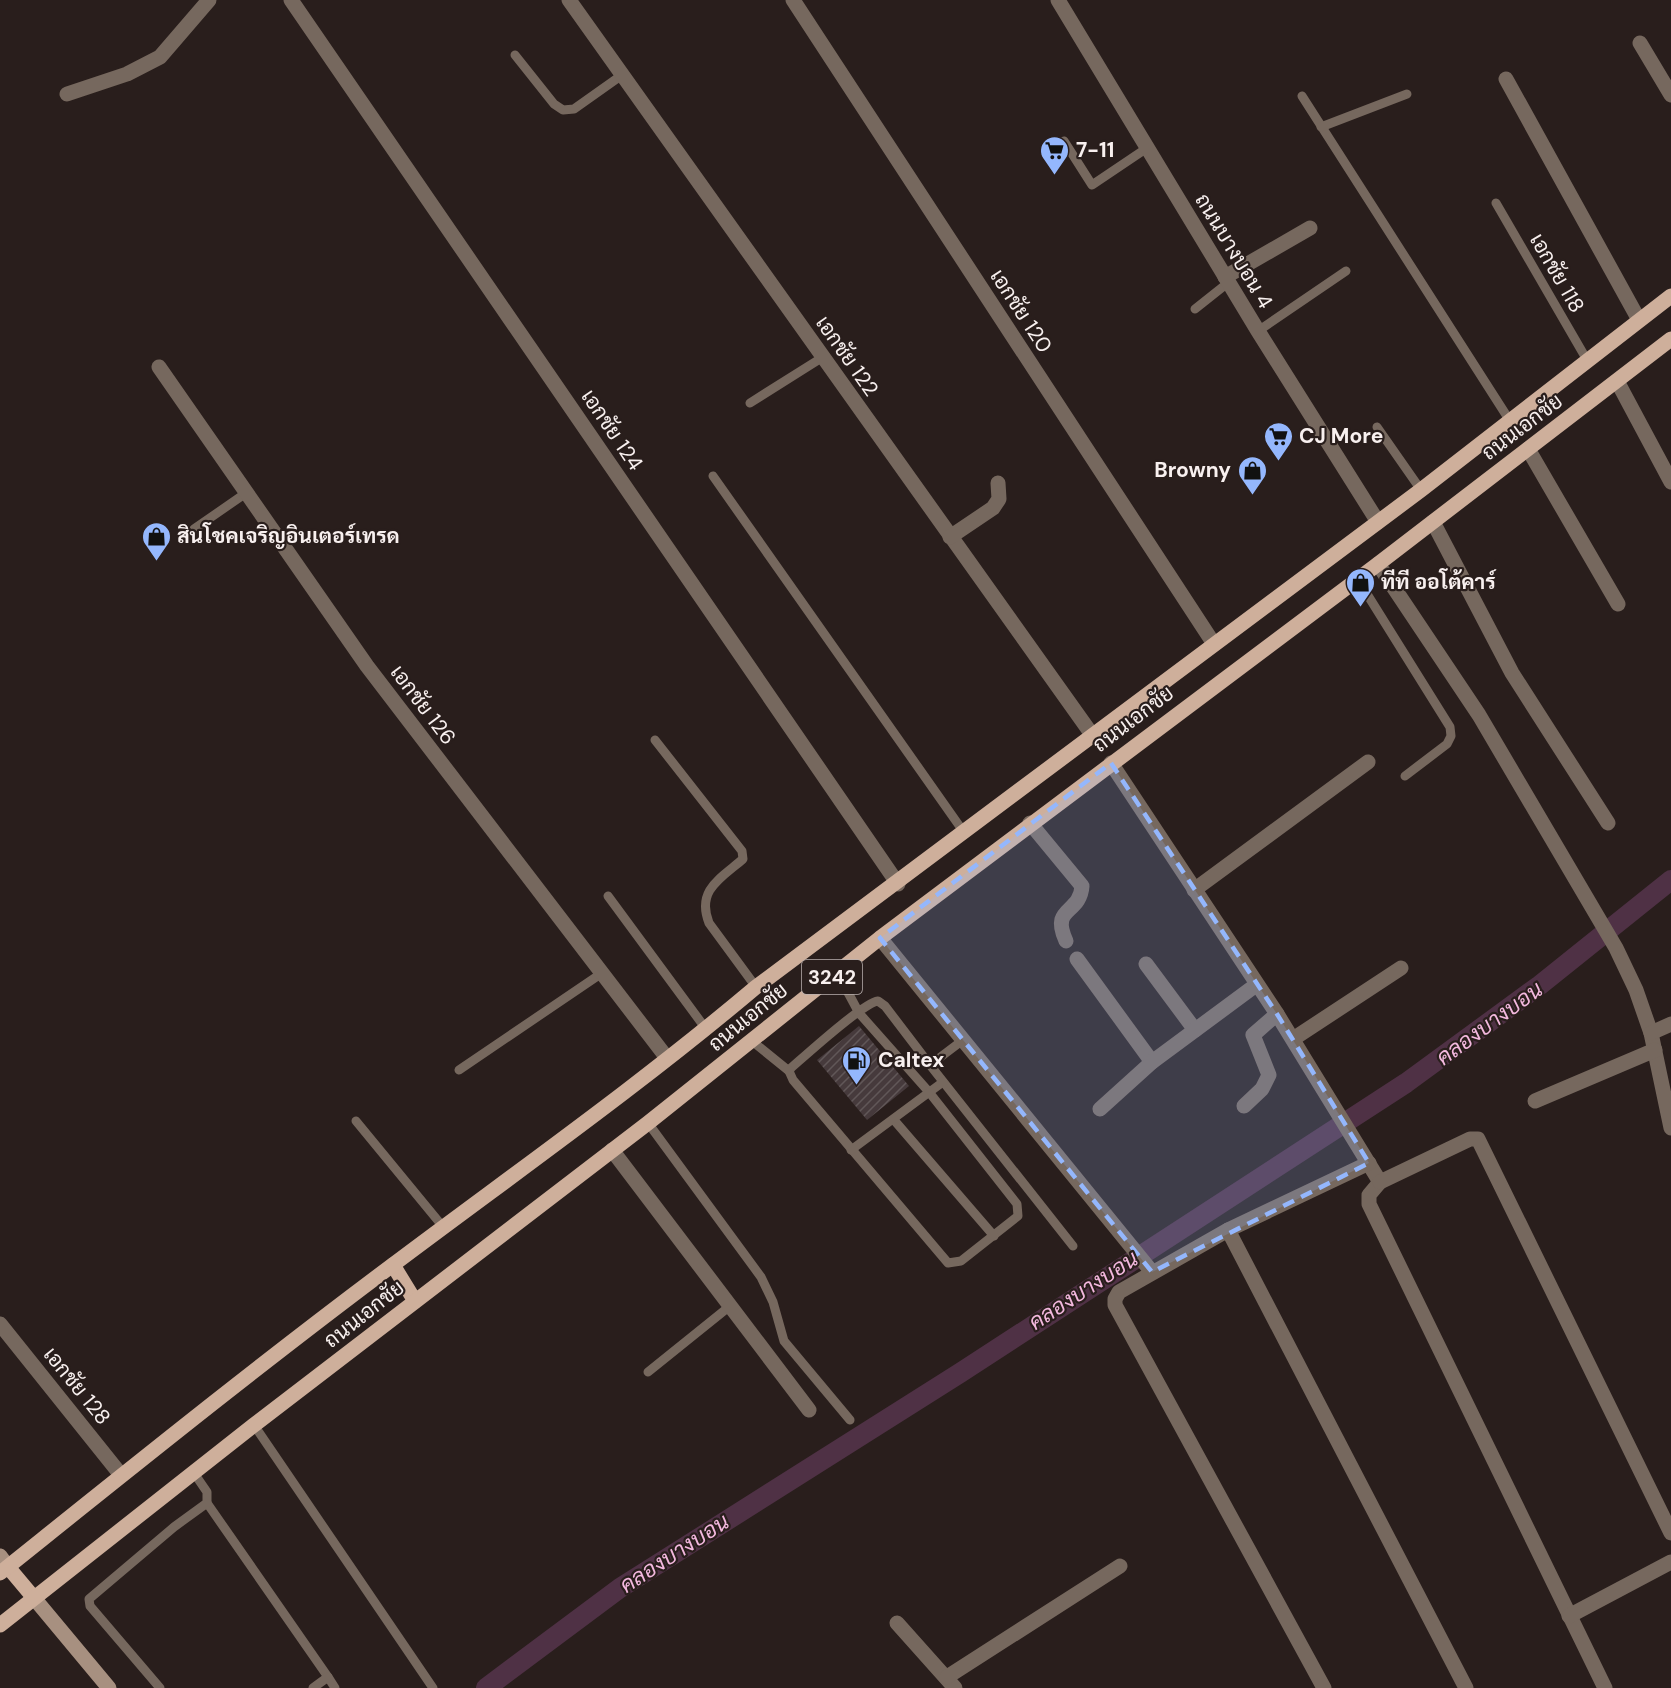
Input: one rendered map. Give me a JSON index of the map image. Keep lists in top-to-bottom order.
{
  "streets": {
    "main road": ["ถนนเอกชัย", "3242"],
    "street": [
      "ถนนบางบอน 4",
      "เอกชัย 120",
      "เอกชัย 122",
      "เอกชัย 124",
      "เอกชัย 126",
      "เอกชัย 128"
    ],
    "lane": ["เอกชัย 118"]
  },
  "crossings": [
    ["ถนนบางบอน 4", "ถนนเอกชัย"],
    ["เอกชัย 118", "ถนนเอกชัย"],
    ["เอกชัย 120", "ถนนเอกชัย"],
    ["เอกชัย 122", "ถนนเอกชัย"],
    ["ถนนเอกชัย", "เอกชัย 124"],
    ["ถนนเอกชัย", "เอกชัย 126"],
    ["ถนนเอกชัย", "เอกชัย 128"]
  ],
  "water": ["คลองบางบอน"],
  "places": {
    "supermarket": ["7-11", "CJ More"],
    "shop": ["Browny", "สินโชคเจริญอินเตอร์เทรด", "ทีที ออโต้คาร์"],
    "fuel station": ["Caltex"]
  }
}
